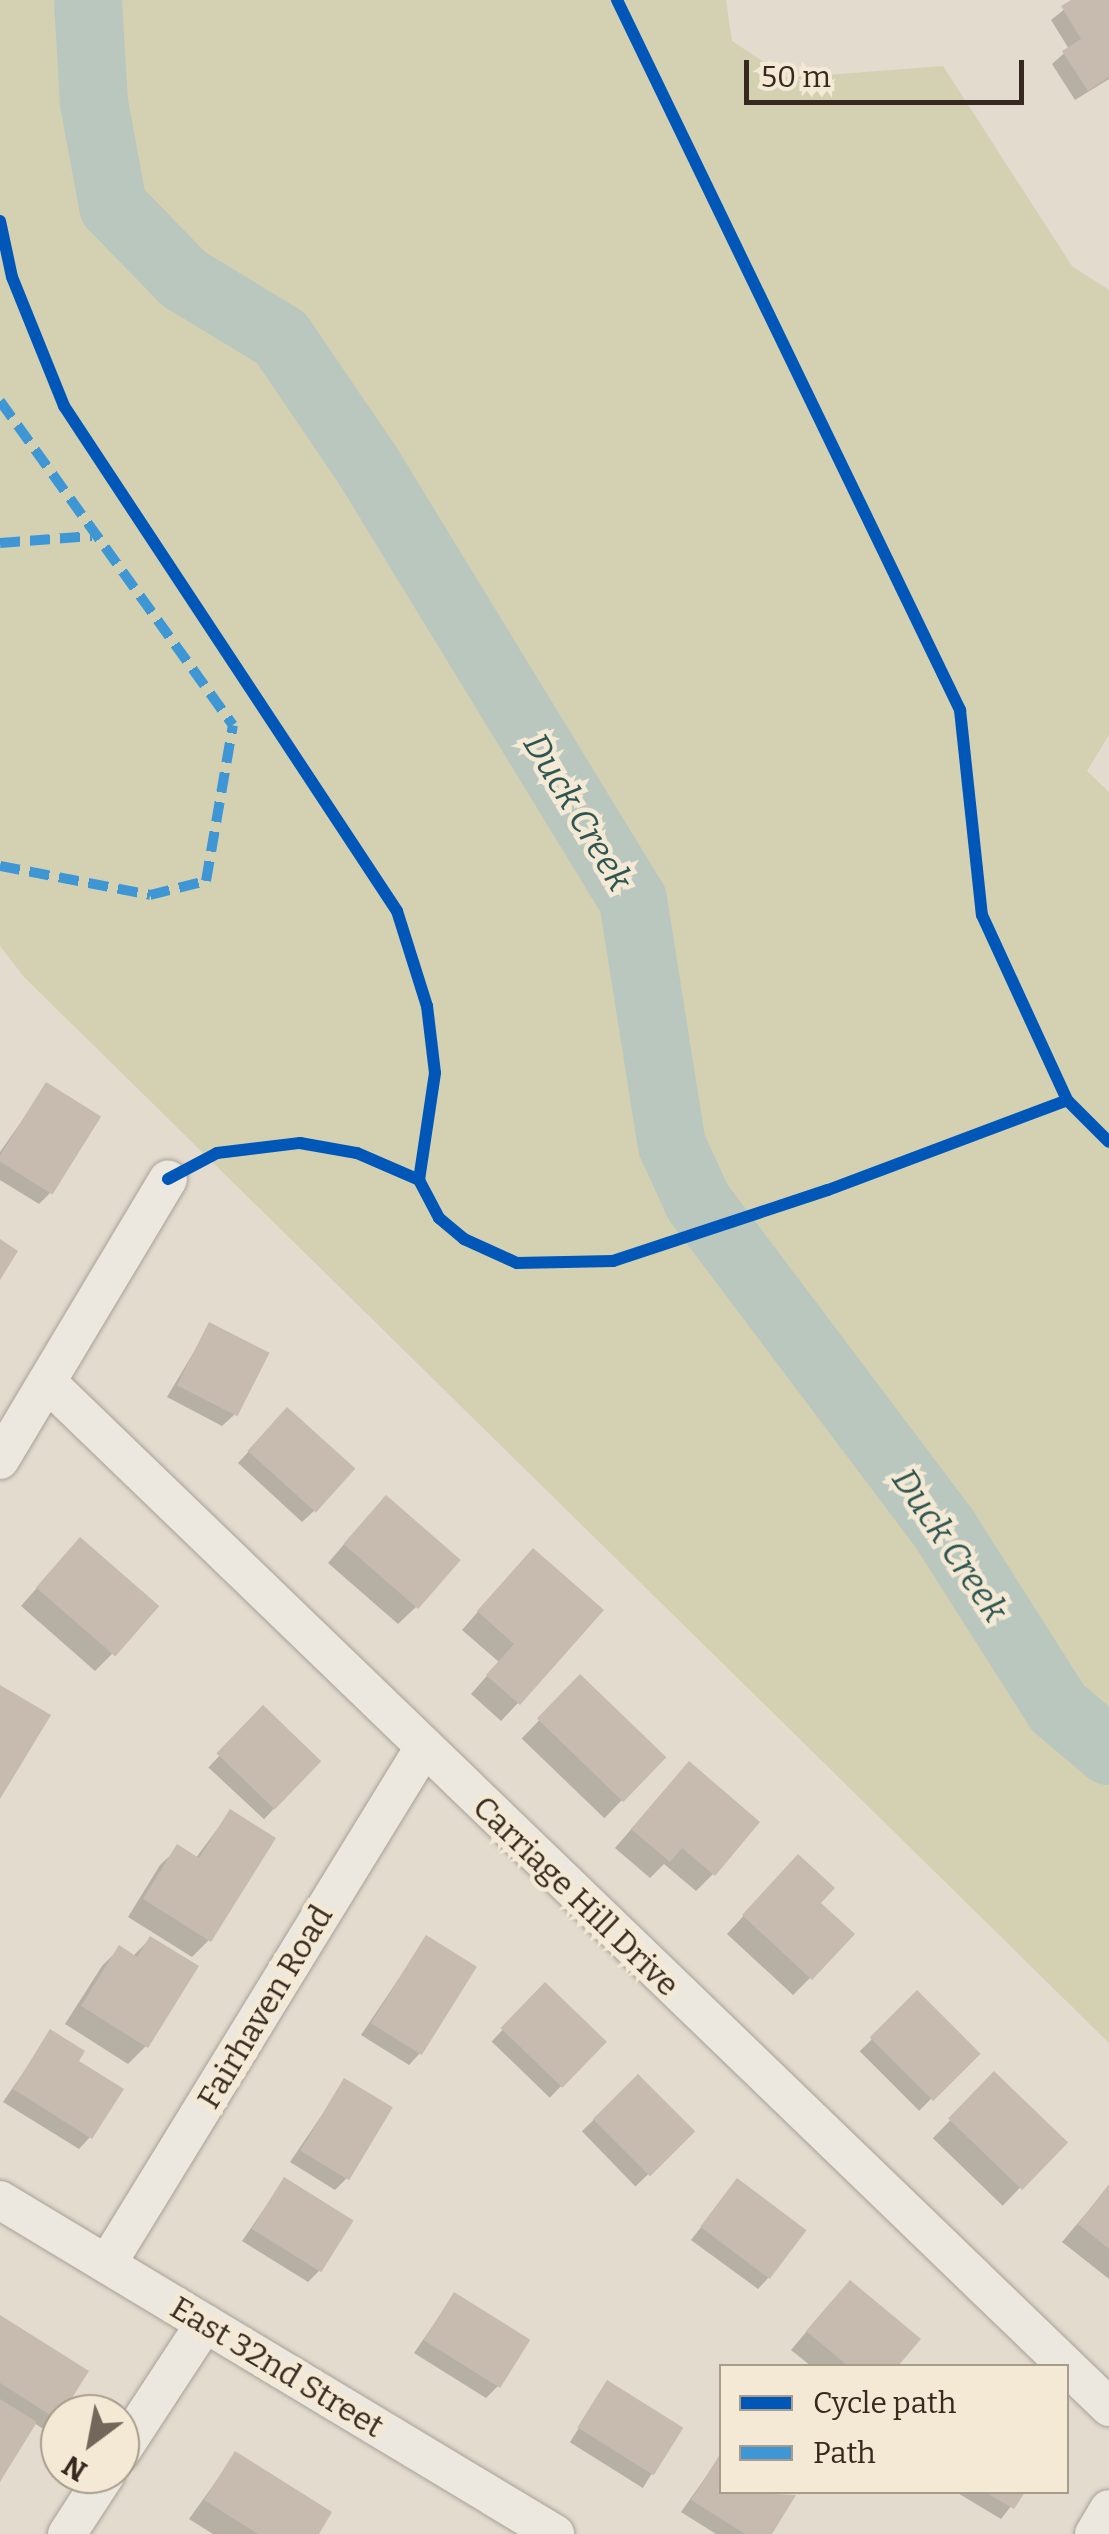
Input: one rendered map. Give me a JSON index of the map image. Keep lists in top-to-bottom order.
{
  "streets": {
    "street": ["Carriage Hill Drive", "Fairhaven Road", "East 32nd Street"]
  },
  "crossings": [
    ["Carriage Hill Drive", "Fairhaven Road"],
    ["Fairhaven Road", "East 32nd Street"]
  ],
  "water": ["Duck Creek"],
  "legend": ["Cycle path", "Path"],
  "scale_bar": "50 m",
  "north": "bottom left"
}
